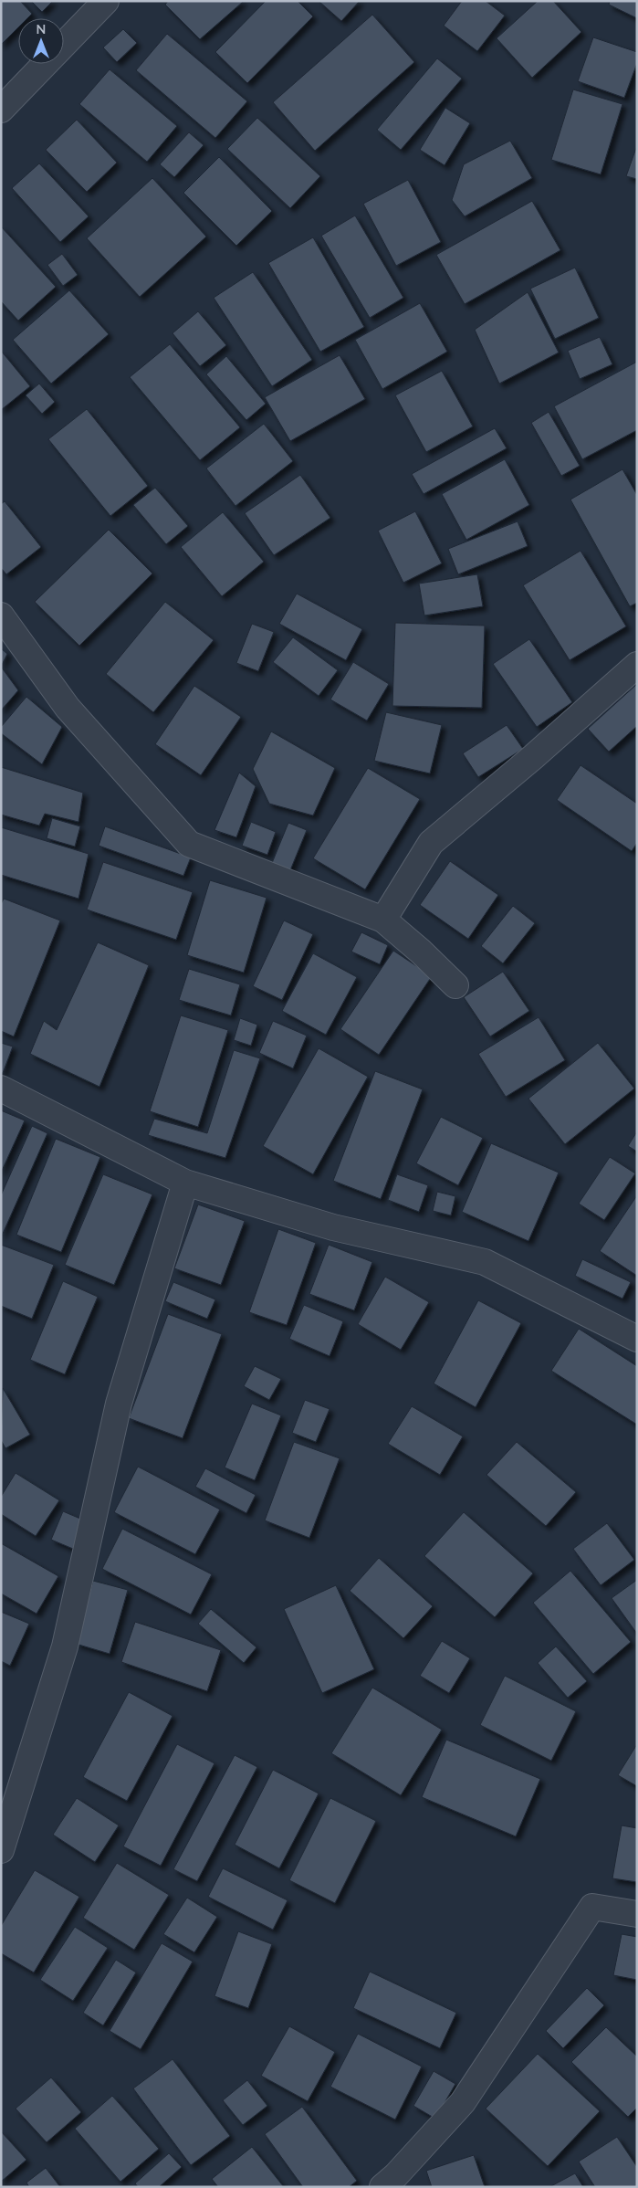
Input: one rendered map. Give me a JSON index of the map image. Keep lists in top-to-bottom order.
{
  "north": "top"
}
